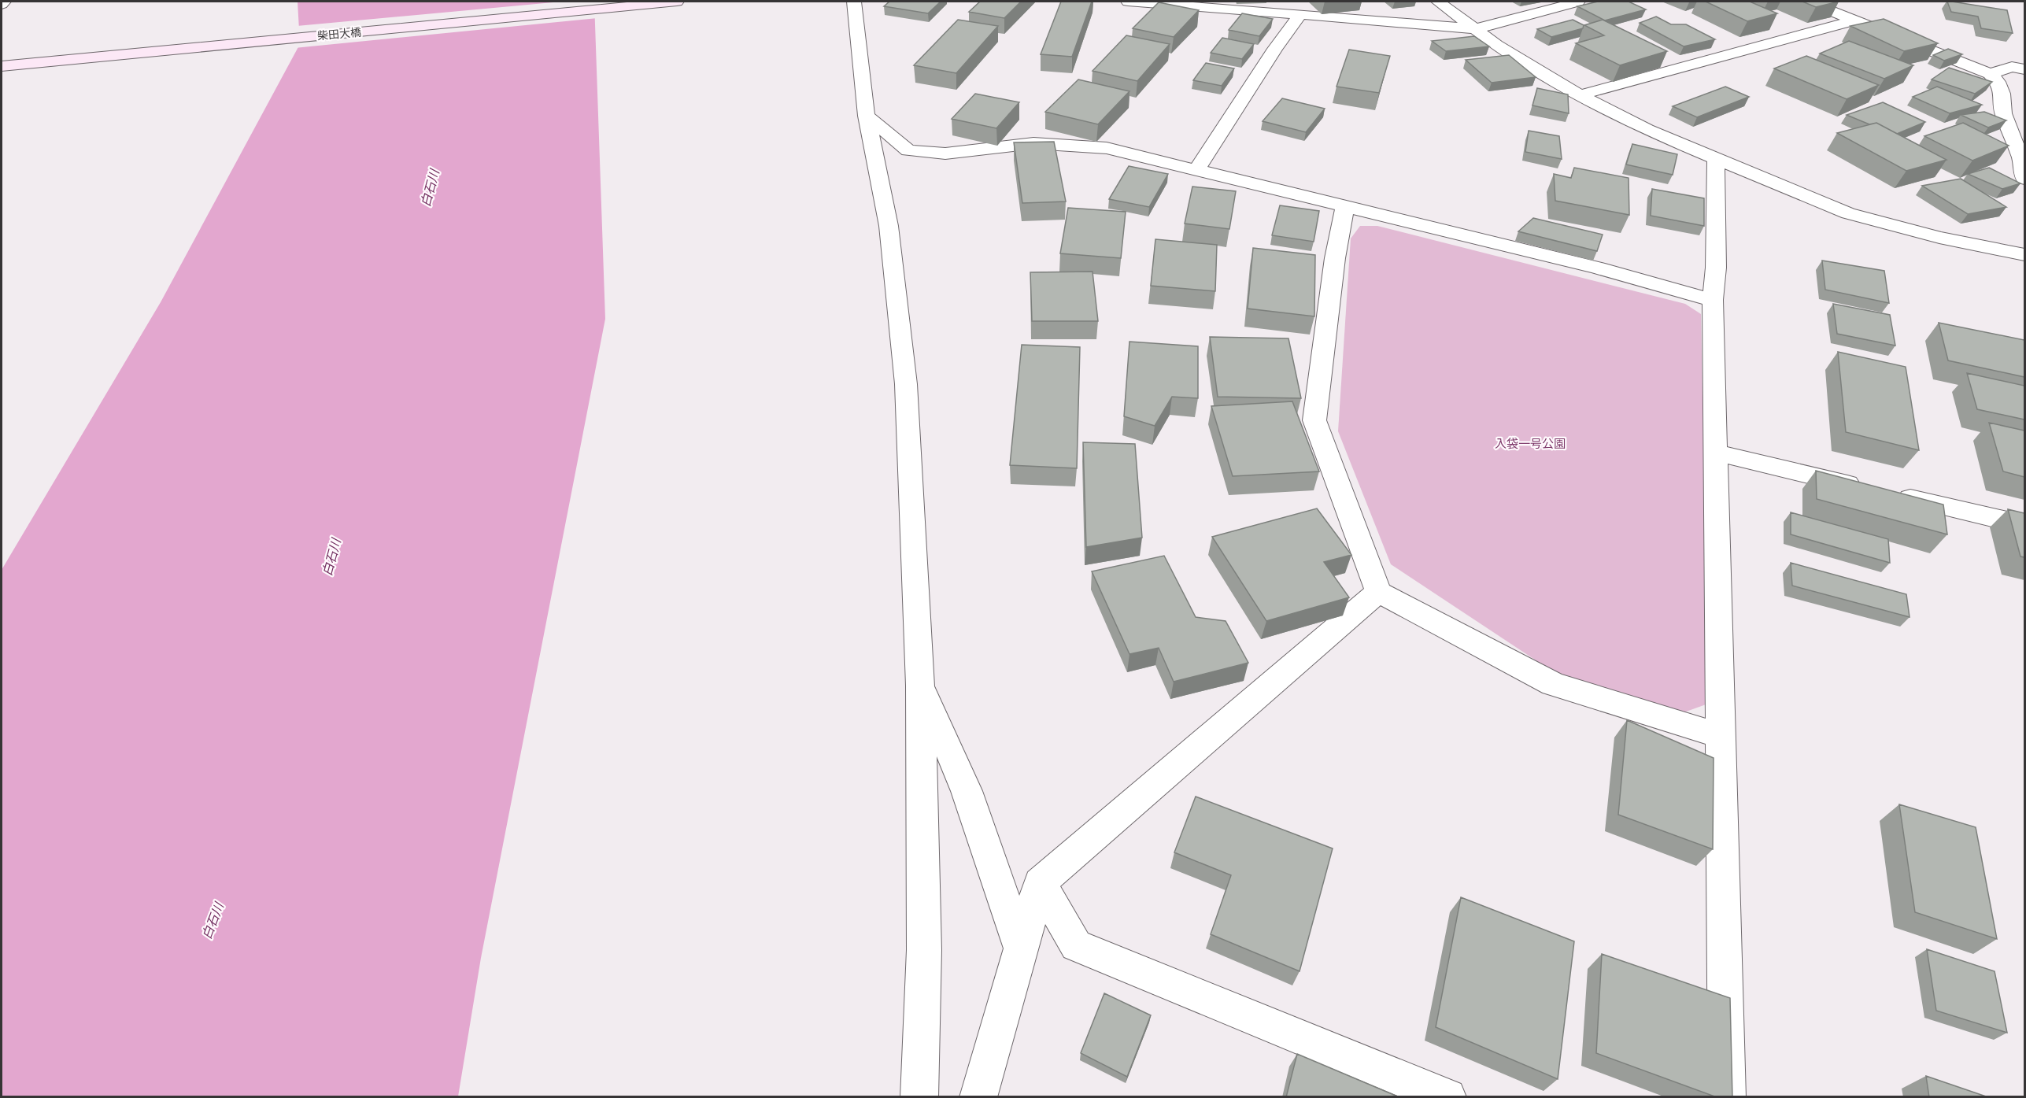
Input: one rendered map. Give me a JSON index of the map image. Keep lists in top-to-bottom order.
{
  "streets": {
    "main road": ["柴田大橋"]
  },
  "water": ["白石川"],
  "parks": ["入袋一号公園"]
}
